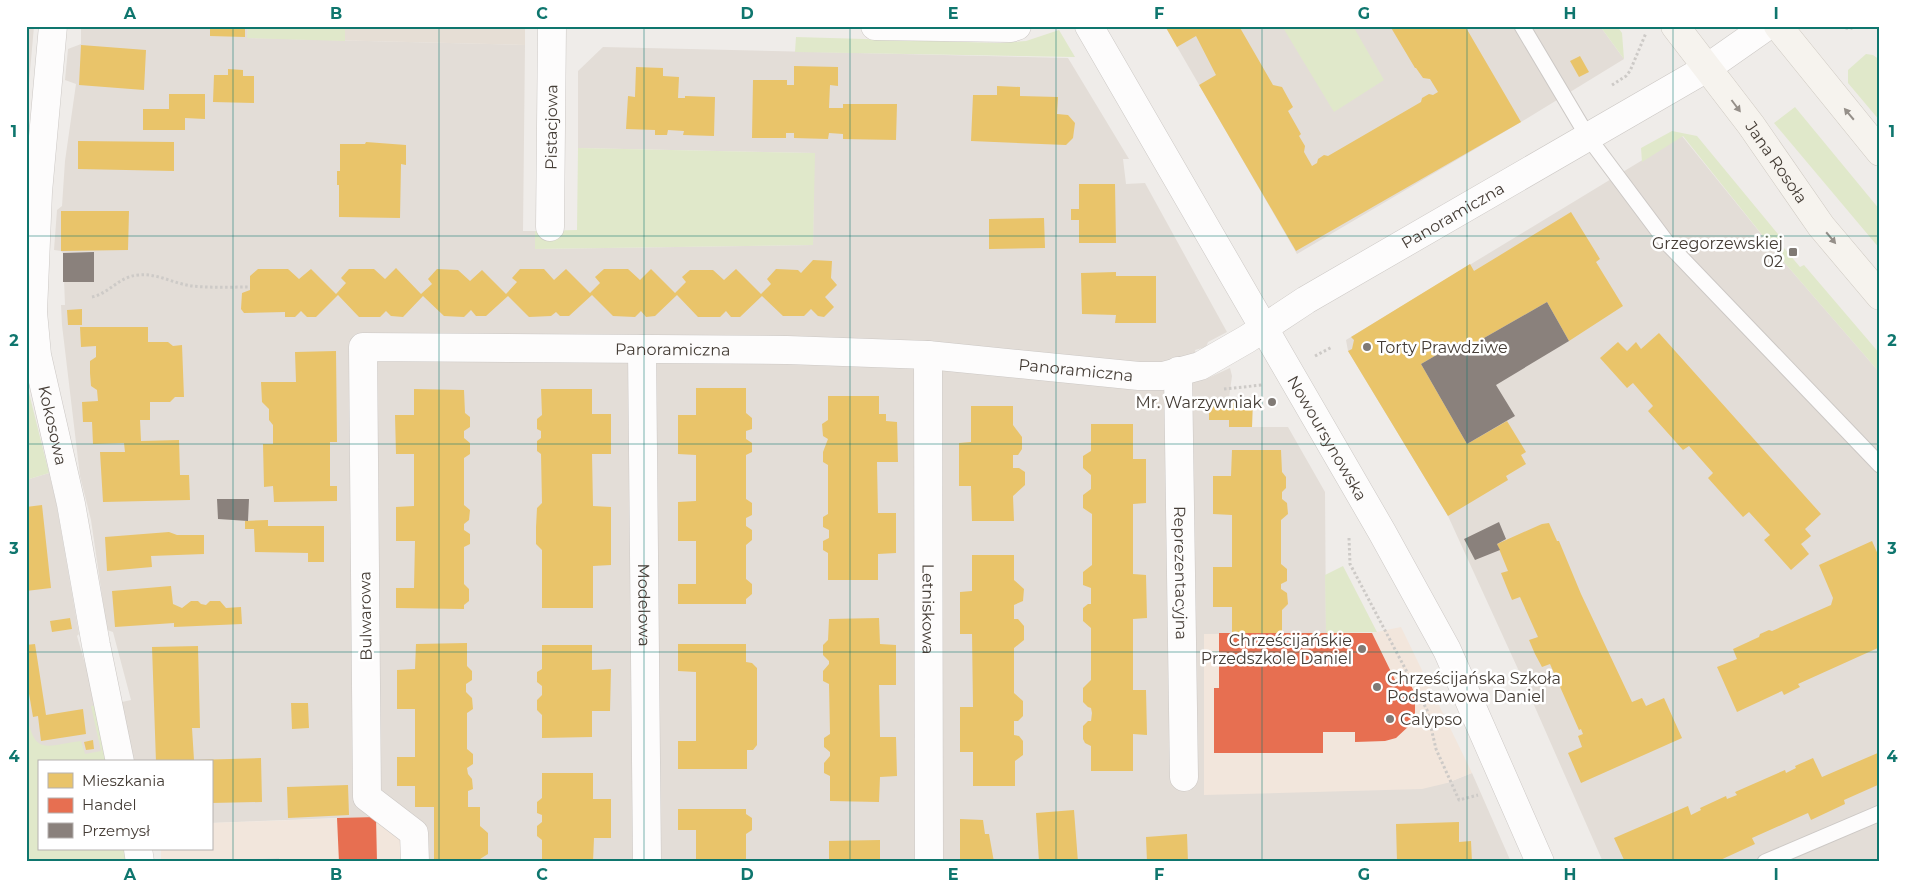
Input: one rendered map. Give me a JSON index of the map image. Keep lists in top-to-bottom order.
{
  "streets": {
    "main road": ["Jana Rosoła"],
    "street": [
      "Pistacjowa",
      "Panoramiczna",
      "Kokosowa",
      "Nowoursynowska",
      "Reprezentacyjna",
      "Modelowa",
      "Letniskowa",
      "Bulwarowa"
    ]
  },
  "crossings": [
    ["Jana Rosoła", "Panoramiczna"],
    ["Panoramiczna", "Nowoursynowska"],
    ["Panoramiczna", "Reprezentacyjna"],
    ["Panoramiczna", "Modelowa"],
    ["Panoramiczna", "Letniskowa"],
    ["Panoramiczna", "Bulwarowa"]
  ],
  "places": {
    "transit": ["Grzegorzewskiej 02"],
    "other": [
      "Torty Prawdziwe",
      "Mr. Warzywniak",
      "Chrześcijańskie Przedszkole Daniel",
      "Chrześcijańska Szkoła Podstawowa Daniel",
      "Calypso"
    ]
  },
  "legend": ["Mieszkania", "Handel", "Przemysł"],
  "grid": {
    "columns": [
      "A",
      "B",
      "C",
      "D",
      "E",
      "F",
      "G",
      "H",
      "I"
    ],
    "rows": [
      "1",
      "2",
      "3",
      "4"
    ]
  }
}
